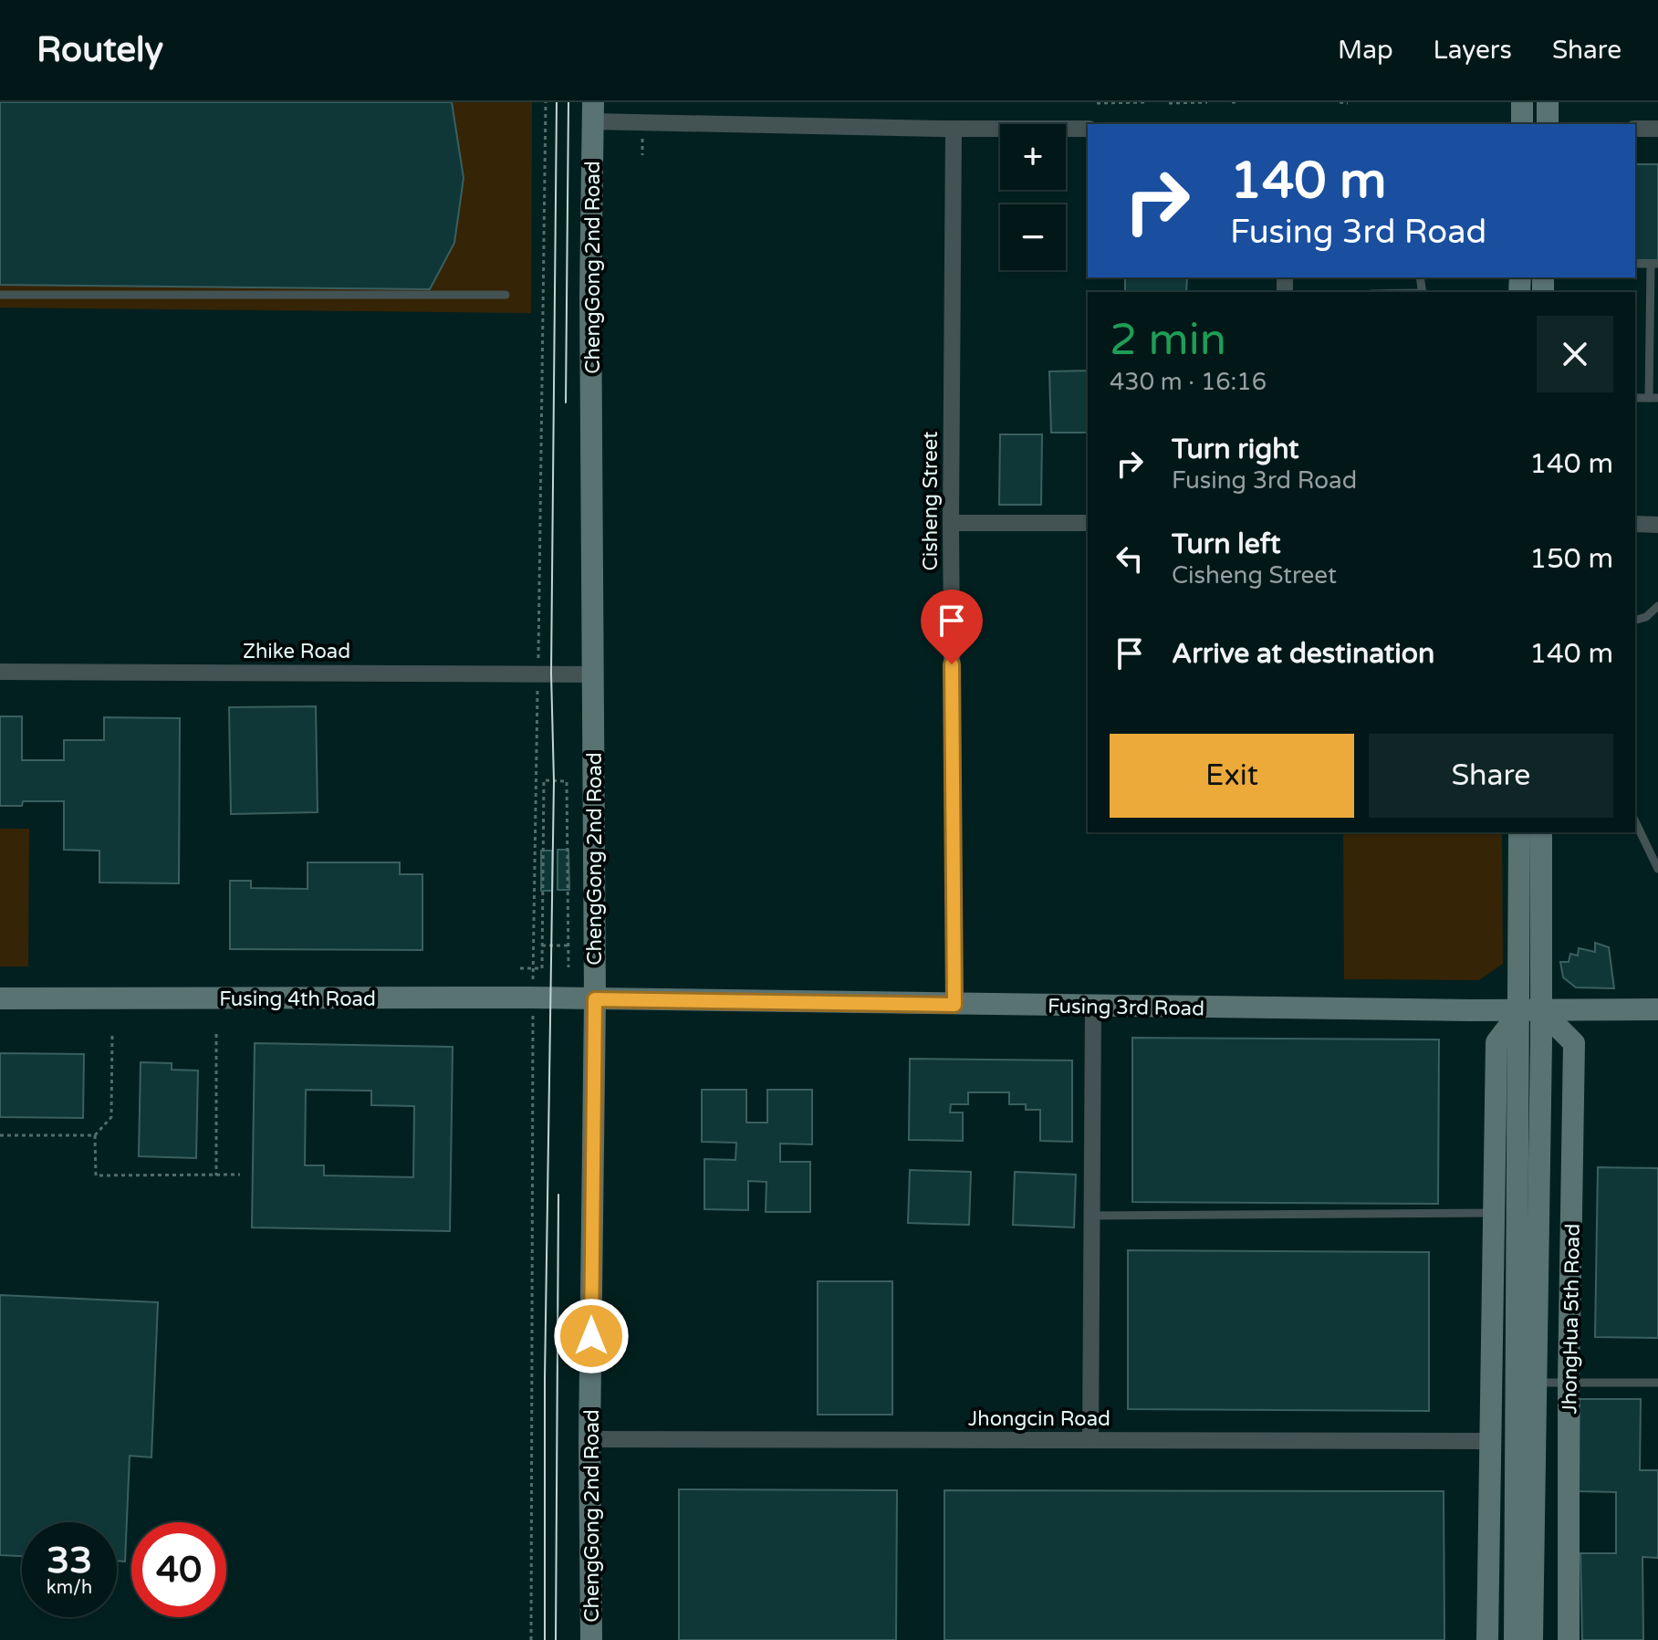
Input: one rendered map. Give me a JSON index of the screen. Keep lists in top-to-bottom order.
{
  "streets": {
    "street": [
      "ChengGong 2nd Road",
      "Cisheng Street",
      "Zhike Road",
      "Fusing 4th Road",
      "Fusing 3rd Road",
      "JhongHua 5th Road",
      "Jhongcin Road"
    ]
  },
  "crossings": [
    ["ChengGong 2nd Road", "Zhike Road"],
    ["ChengGong 2nd Road", "Fusing 4th Road"],
    ["ChengGong 2nd Road", "Fusing 3rd Road"],
    ["ChengGong 2nd Road", "Jhongcin Road"],
    ["Cisheng Street", "Fusing 3rd Road"],
    ["Fusing 4th Road", "Fusing 3rd Road"],
    ["Fusing 3rd Road", "JhongHua 5th Road"]
  ],
  "page": {
    "header": "Routely",
    "nav": ["Map", "Layers", "Share"],
    "map_buttons": ["+", "−"],
    "turn": ["140 m", "Fusing 3rd Road"],
    "heading": ["2 min", "430 m · 16:16"],
    "list": [
      {
        "name": "Turn right",
        "note": "Fusing 3rd Road",
        "value": "140 m"
      },
      {
        "name": "Turn left",
        "note": "Cisheng Street",
        "value": "150 m"
      },
      {
        "name": "Arrive at destination",
        "value": "140 m"
      }
    ],
    "buttons": ["Exit", "Share"],
    "speed": "33 km/h",
    "limit": "40"
  }
}
